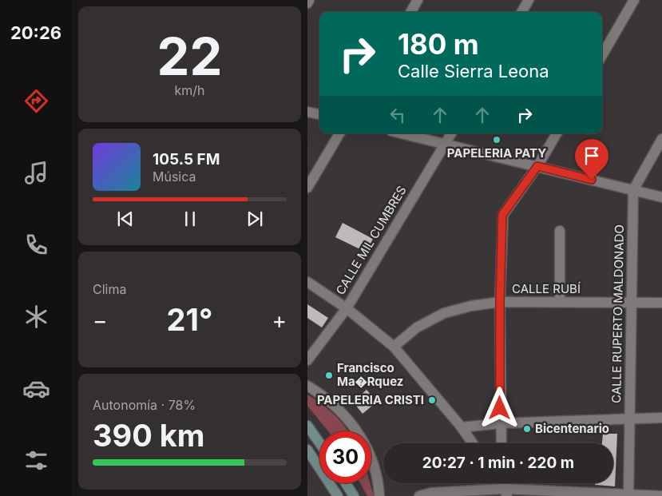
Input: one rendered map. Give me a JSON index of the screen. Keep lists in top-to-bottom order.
{
  "streets": {
    "street": ["CALLE MIL CUMBRES", "CALLE RUBÍ", "CALLE RUPERTO MALDONADO"]
  },
  "crossings": [
    ["CALLE RUBÍ", "CALLE RUPERTO MALDONADO"]
  ],
  "places": [
    "PAPELERIA PATY",
    "Francisco Ma�Rquez",
    "PAPELERIA CRISTI",
    "Bicentenario"
  ],
  "page": {
    "tabs": "20:26",
    "tile": [
      ["22", "km/h"],
      "Clima",
      ["Autonomía · 78%", "390 km"]
    ],
    "turn": ["180 m", "Calle Sierra Leona"],
    "song": ["105.5 FM", "Música"],
    "heat": ["−", "21°", "+"],
    "limit": "30",
    "trip": "20:27 · 1 min · 220 m"
  }
}
